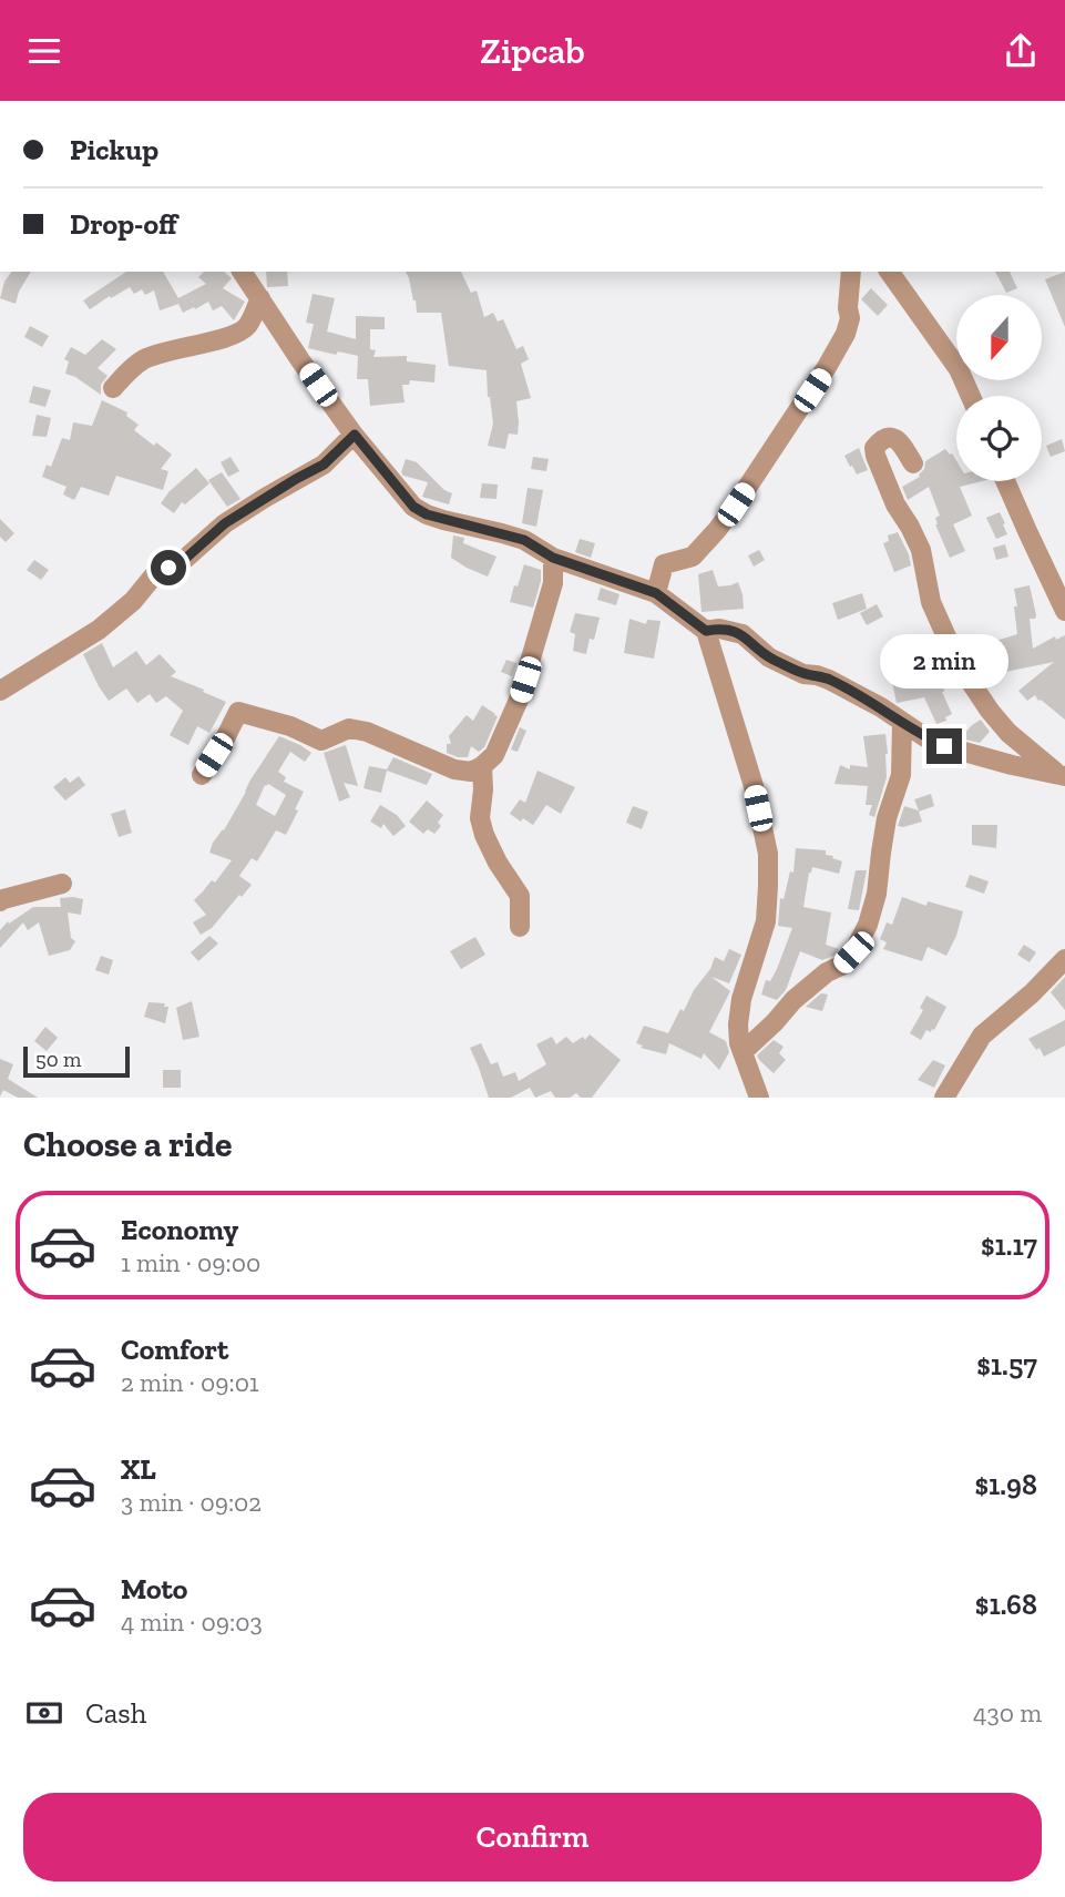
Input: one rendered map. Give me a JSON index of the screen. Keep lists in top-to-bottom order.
{
  "scale_bar": "50 m",
  "north": "bottom",
  "page": {
    "header": "Zipcab",
    "banner": ["Pickup", "Drop-off"],
    "bubble": "2 min",
    "scale": "50 m",
    "heading": "Choose a ride",
    "list": [
      {
        "name": "Economy",
        "note": "1 min · 09:00",
        "value": "$1.17"
      },
      {
        "name": "Comfort",
        "note": "2 min · 09:01",
        "value": "$1.57"
      },
      {
        "name": "XL",
        "note": "3 min · 09:02",
        "value": "$1.98"
      },
      {
        "name": "Moto",
        "note": "4 min · 09:03",
        "value": "$1.68"
      }
    ],
    "pay": ["Cash", "430 m"],
    "buttons": "Confirm"
  }
}
